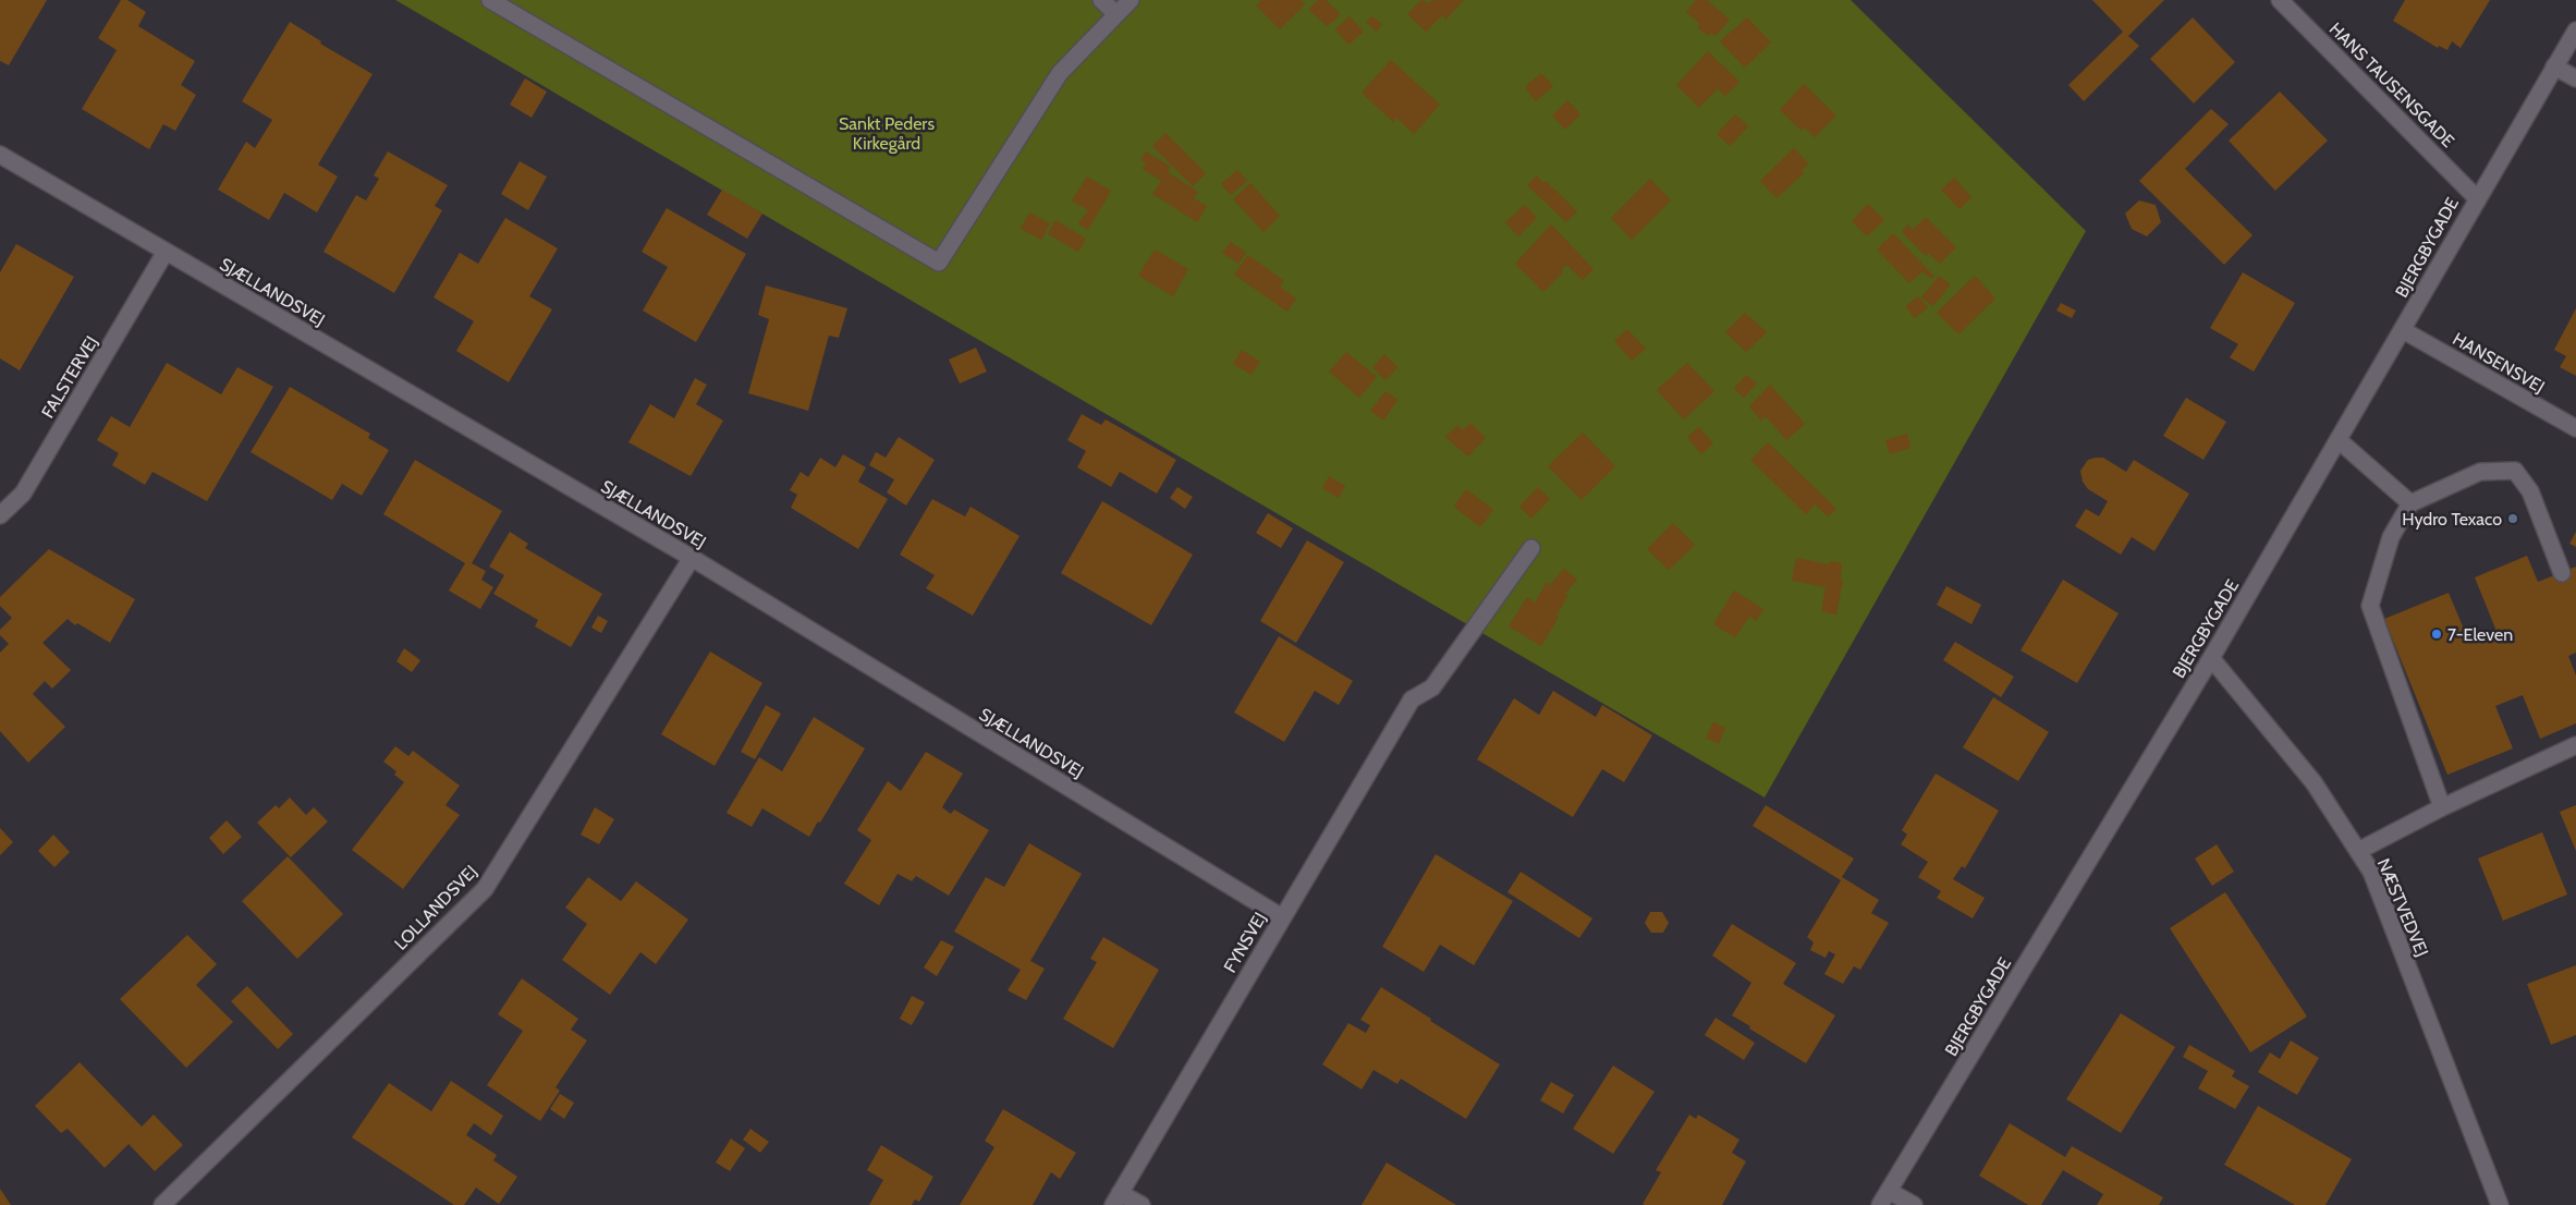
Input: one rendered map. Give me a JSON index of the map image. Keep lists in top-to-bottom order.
{
  "streets": {
    "street": [
      "HANS TAUSENSGADE",
      "BJERGBYGADE",
      "SJÆLLANDSVEJ",
      "HANSENSVEJ",
      "FALSTERVEJ",
      "LOLLANDSVEJ",
      "NÆSTVEDVEJ",
      "FYNSVEJ"
    ]
  },
  "crossings": [
    ["HANS TAUSENSGADE", "BJERGBYGADE"],
    ["BJERGBYGADE", "HANSENSVEJ"],
    ["BJERGBYGADE", "NÆSTVEDVEJ"],
    ["SJÆLLANDSVEJ", "FALSTERVEJ"],
    ["SJÆLLANDSVEJ", "LOLLANDSVEJ"],
    ["SJÆLLANDSVEJ", "FYNSVEJ"]
  ],
  "parks": ["Sankt Peders Kirkegård"],
  "places": ["Hydro Texaco", "7-Eleven"]
}
